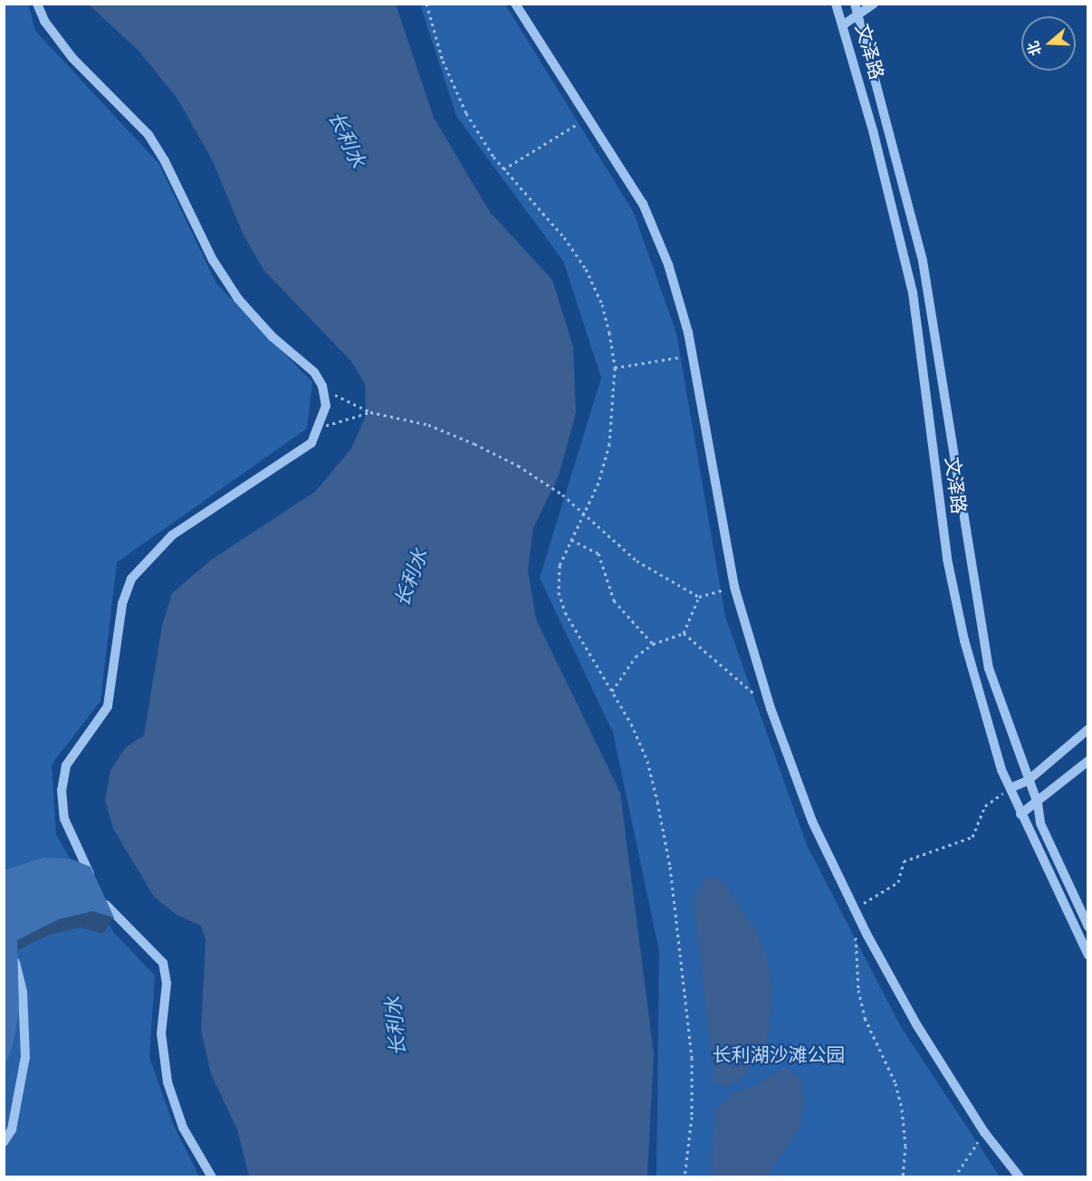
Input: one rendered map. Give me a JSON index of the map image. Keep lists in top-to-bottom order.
{
  "streets": {
    "street": ["文泽路"]
  },
  "water": ["长利水"],
  "parks": ["长利湖沙滩公园"],
  "north": "left"
}
